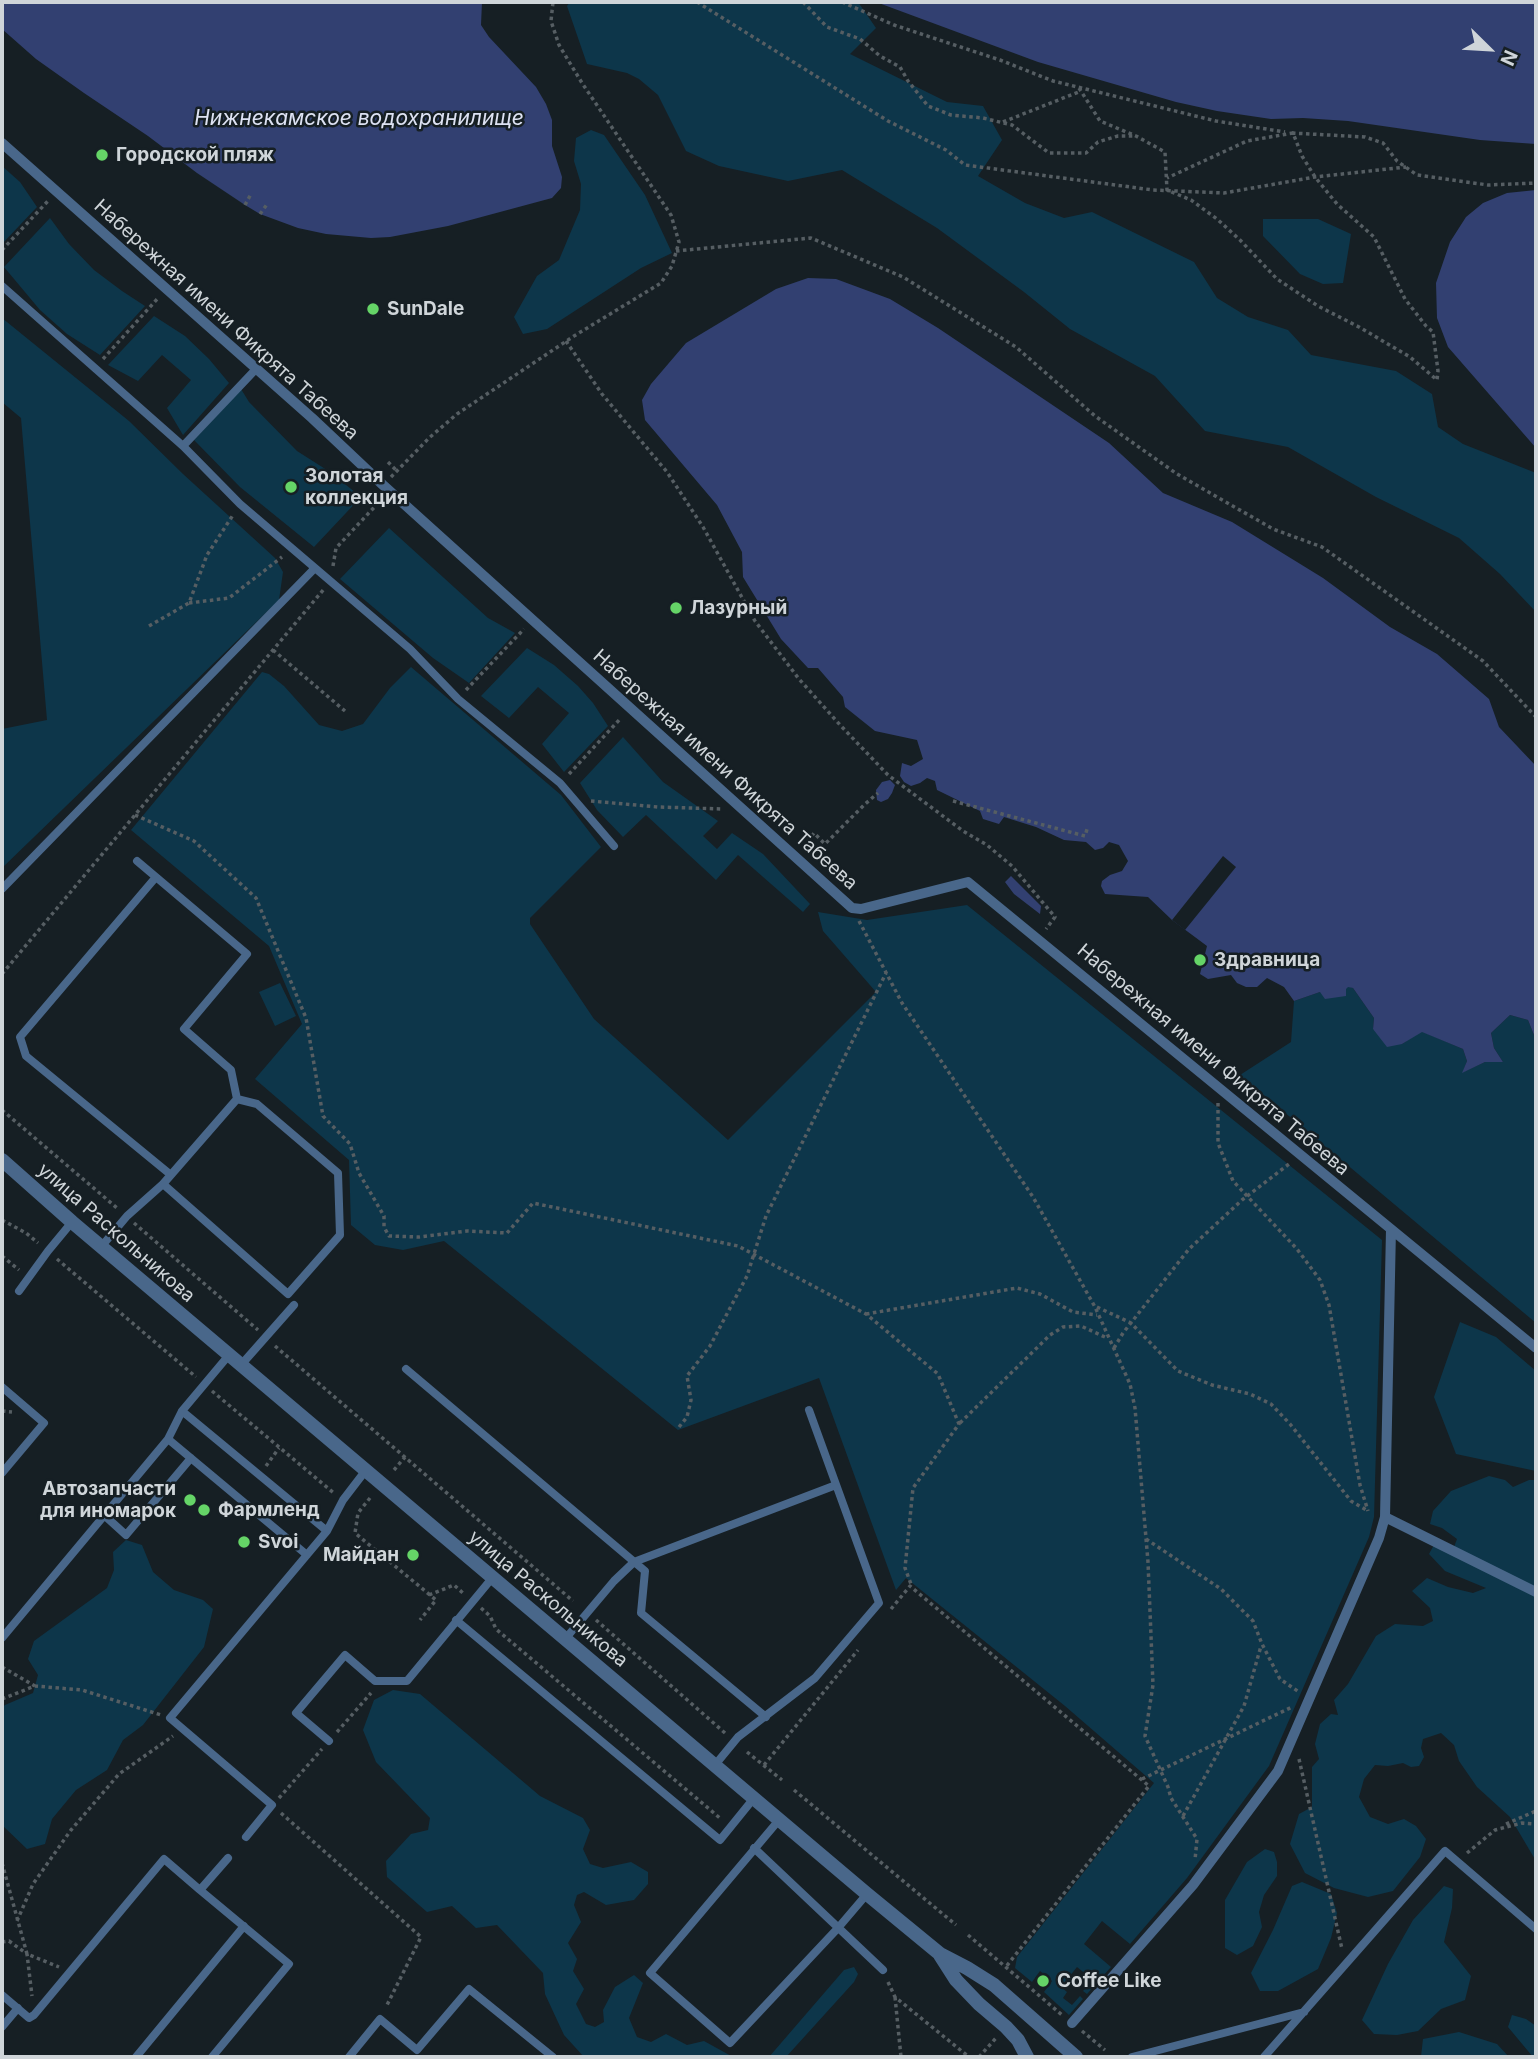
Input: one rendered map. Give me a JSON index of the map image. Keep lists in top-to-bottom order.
{
  "streets": {
    "street": ["Набережная имени Фикрята Табеева", "улица Раскольникова"]
  },
  "water": ["Нижнекамское водохранилище"],
  "places": [
    "Городской пляж",
    "SunDale",
    "Золотая коллекция",
    "Лазурный",
    "Здравница",
    "Автозапчасти для иномарок",
    "Фармленд",
    "Svoi",
    "Майдан",
    "Coffee Like"
  ],
  "north": "bottom right"
}
